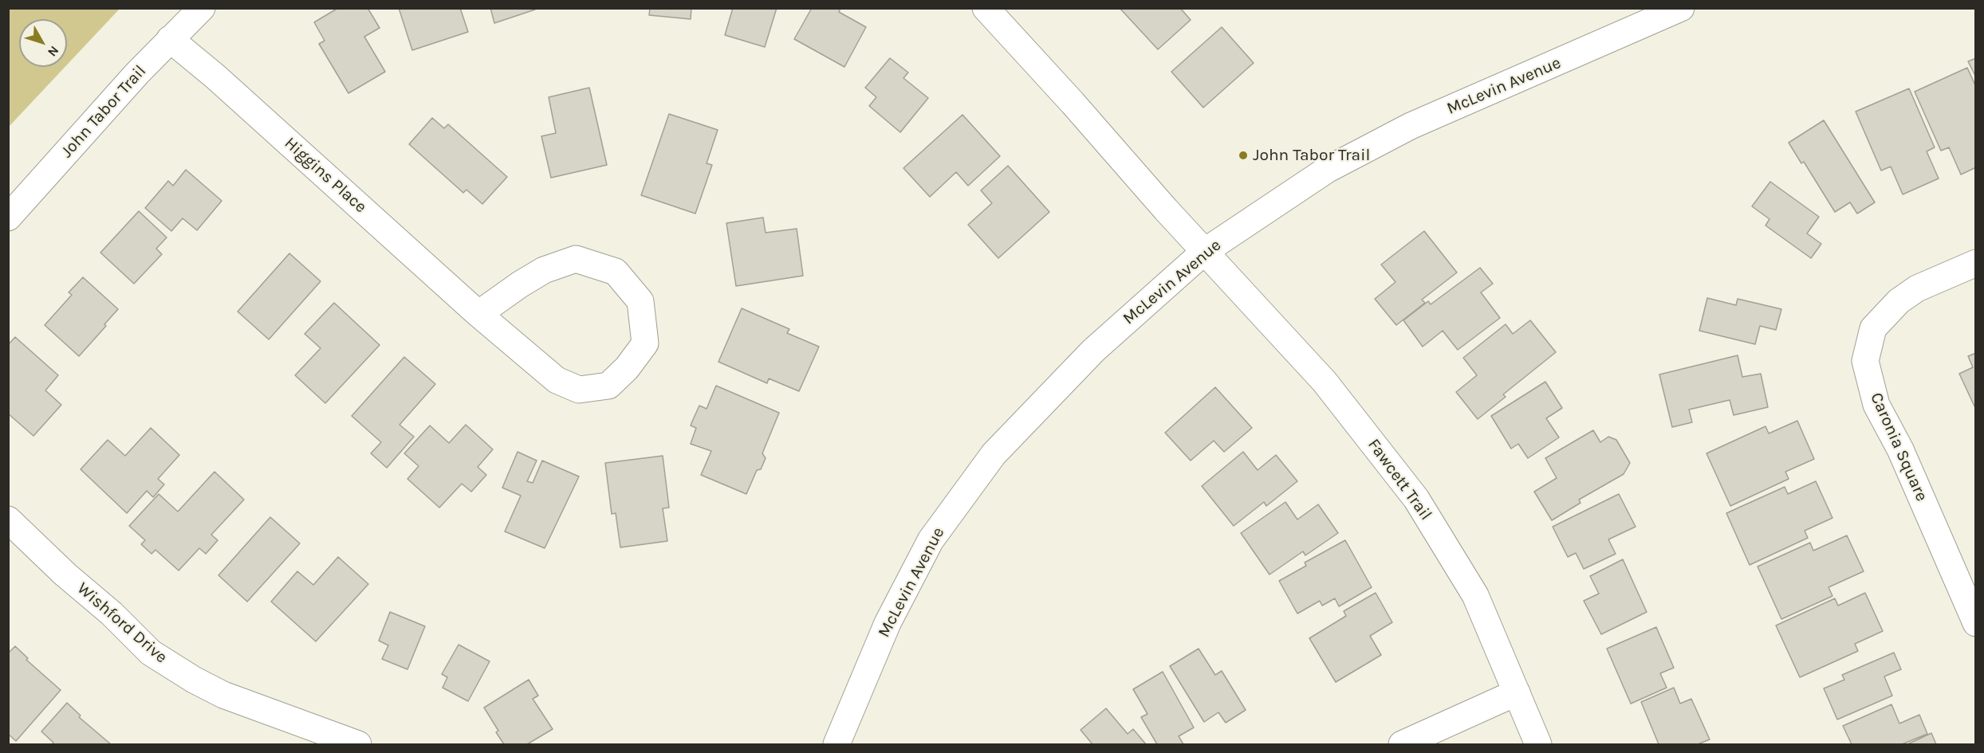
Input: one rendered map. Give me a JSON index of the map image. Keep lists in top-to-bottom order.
{
  "streets": {
    "street": [
      "McLevin Avenue",
      "John Tabor Trail",
      "Higgins Place",
      "Caronia Square",
      "Fawcett Trail",
      "Wishford Drive"
    ]
  },
  "crossings": [
    ["McLevin Avenue", "Fawcett Trail"],
    ["John Tabor Trail", "Higgins Place"]
  ],
  "places": ["John Tabor Trail"],
  "north": "bottom right"
}
